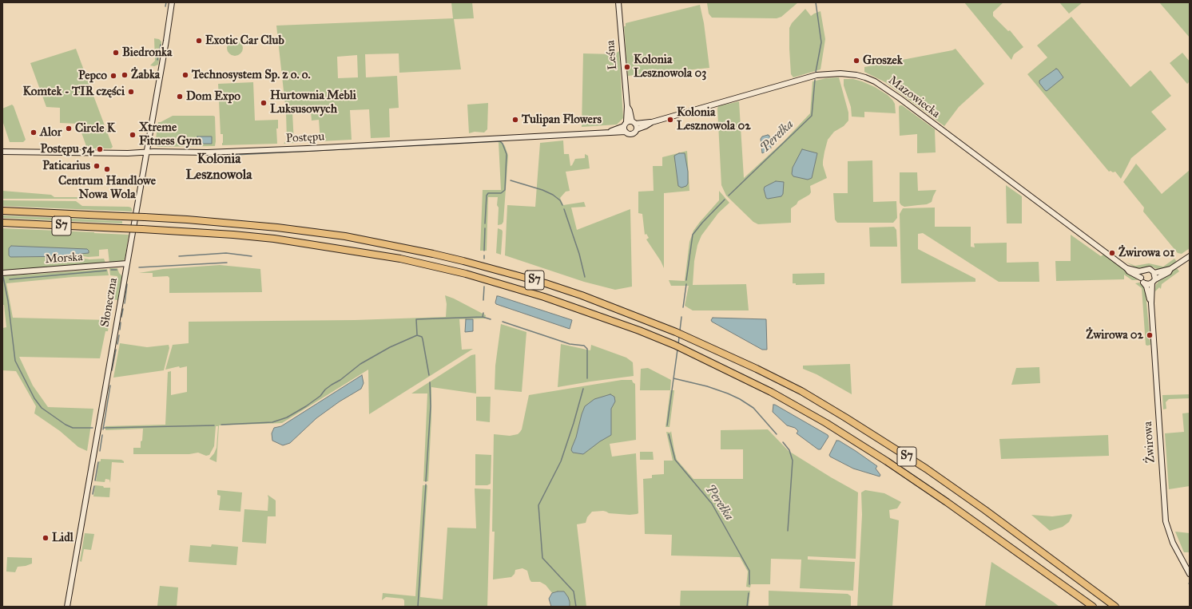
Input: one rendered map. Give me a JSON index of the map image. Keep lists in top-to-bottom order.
{
  "streets": {
    "highway": ["S7"],
    "street": [
      "Leśna",
      "Mazowiecka",
      "Postępu",
      "Morska",
      "Słoneczna",
      "Żwirowa"
    ]
  },
  "crossings": [
    ["Leśna", "Mazowiecka"],
    ["Leśna", "Postępu"],
    ["Mazowiecka", "Żwirowa"],
    ["Postępu", "Słoneczna"],
    ["Morska", "Słoneczna"]
  ],
  "districts": ["Kolonia Lesznowola"],
  "water": ["Perełka"],
  "places": [
    "Exotic Car Club",
    "Biedronka",
    "Groszek",
    "Kolonia Lesznowola 03",
    "Żabka",
    "Technosystem Sp. z o. o.",
    "Pepco",
    "Komtek - TIR części",
    "Dom Expo",
    "Hurtownia Mebli Luksusowych",
    "Tulipan Flowers",
    "Kolonia Lesznowola 02",
    "Circle K",
    "Alor",
    "Xtreme Fitness Gym",
    "Postępu 54",
    "Paticarius",
    "Centrum Handlowe Nowa Wola",
    "Żwirowa 01",
    "Żwirowa 02",
    "Lidl"
  ]
}
